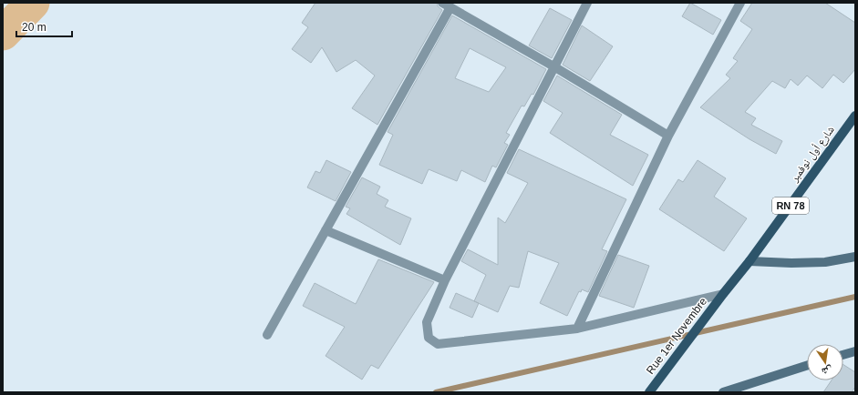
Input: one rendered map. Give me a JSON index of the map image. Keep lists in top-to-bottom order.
{
  "streets": {
    "main road": ["شارع أول نوفمبر", "RN 78", "Rue 1er Novembre"]
  },
  "crossings": [
    ["شارع أول نوفمبر", "Rue 1er Novembre"]
  ],
  "scale_bar": "20 m",
  "north": "bottom"
}
